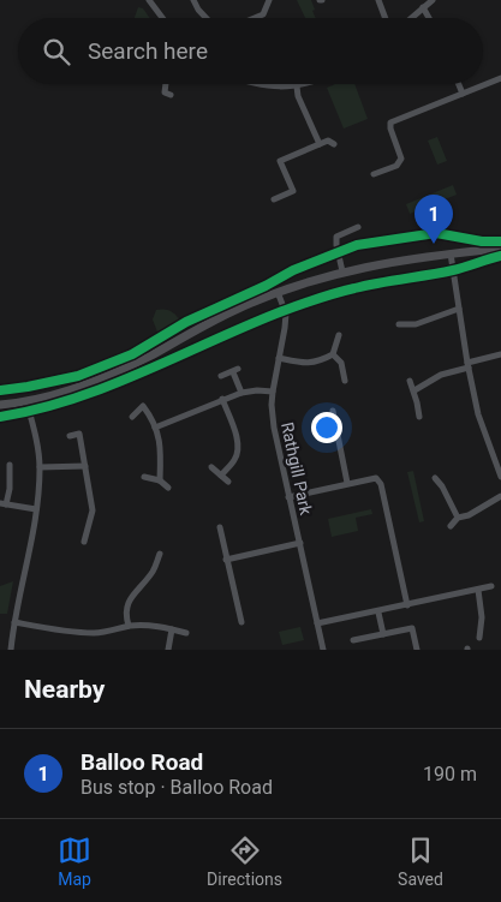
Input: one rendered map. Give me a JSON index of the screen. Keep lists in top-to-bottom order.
{
  "streets": {
    "street": ["Rathgill Park"]
  },
  "page": {
    "search": "Search here",
    "pins": "1",
    "heading": "Nearby",
    "list": [
      {
        "mark": "1",
        "name": "Balloo Road",
        "note": "Bus stop · Balloo Road",
        "value": "190 m"
      }
    ],
    "nav": ["Map", "Directions", "Saved"]
  }
}
